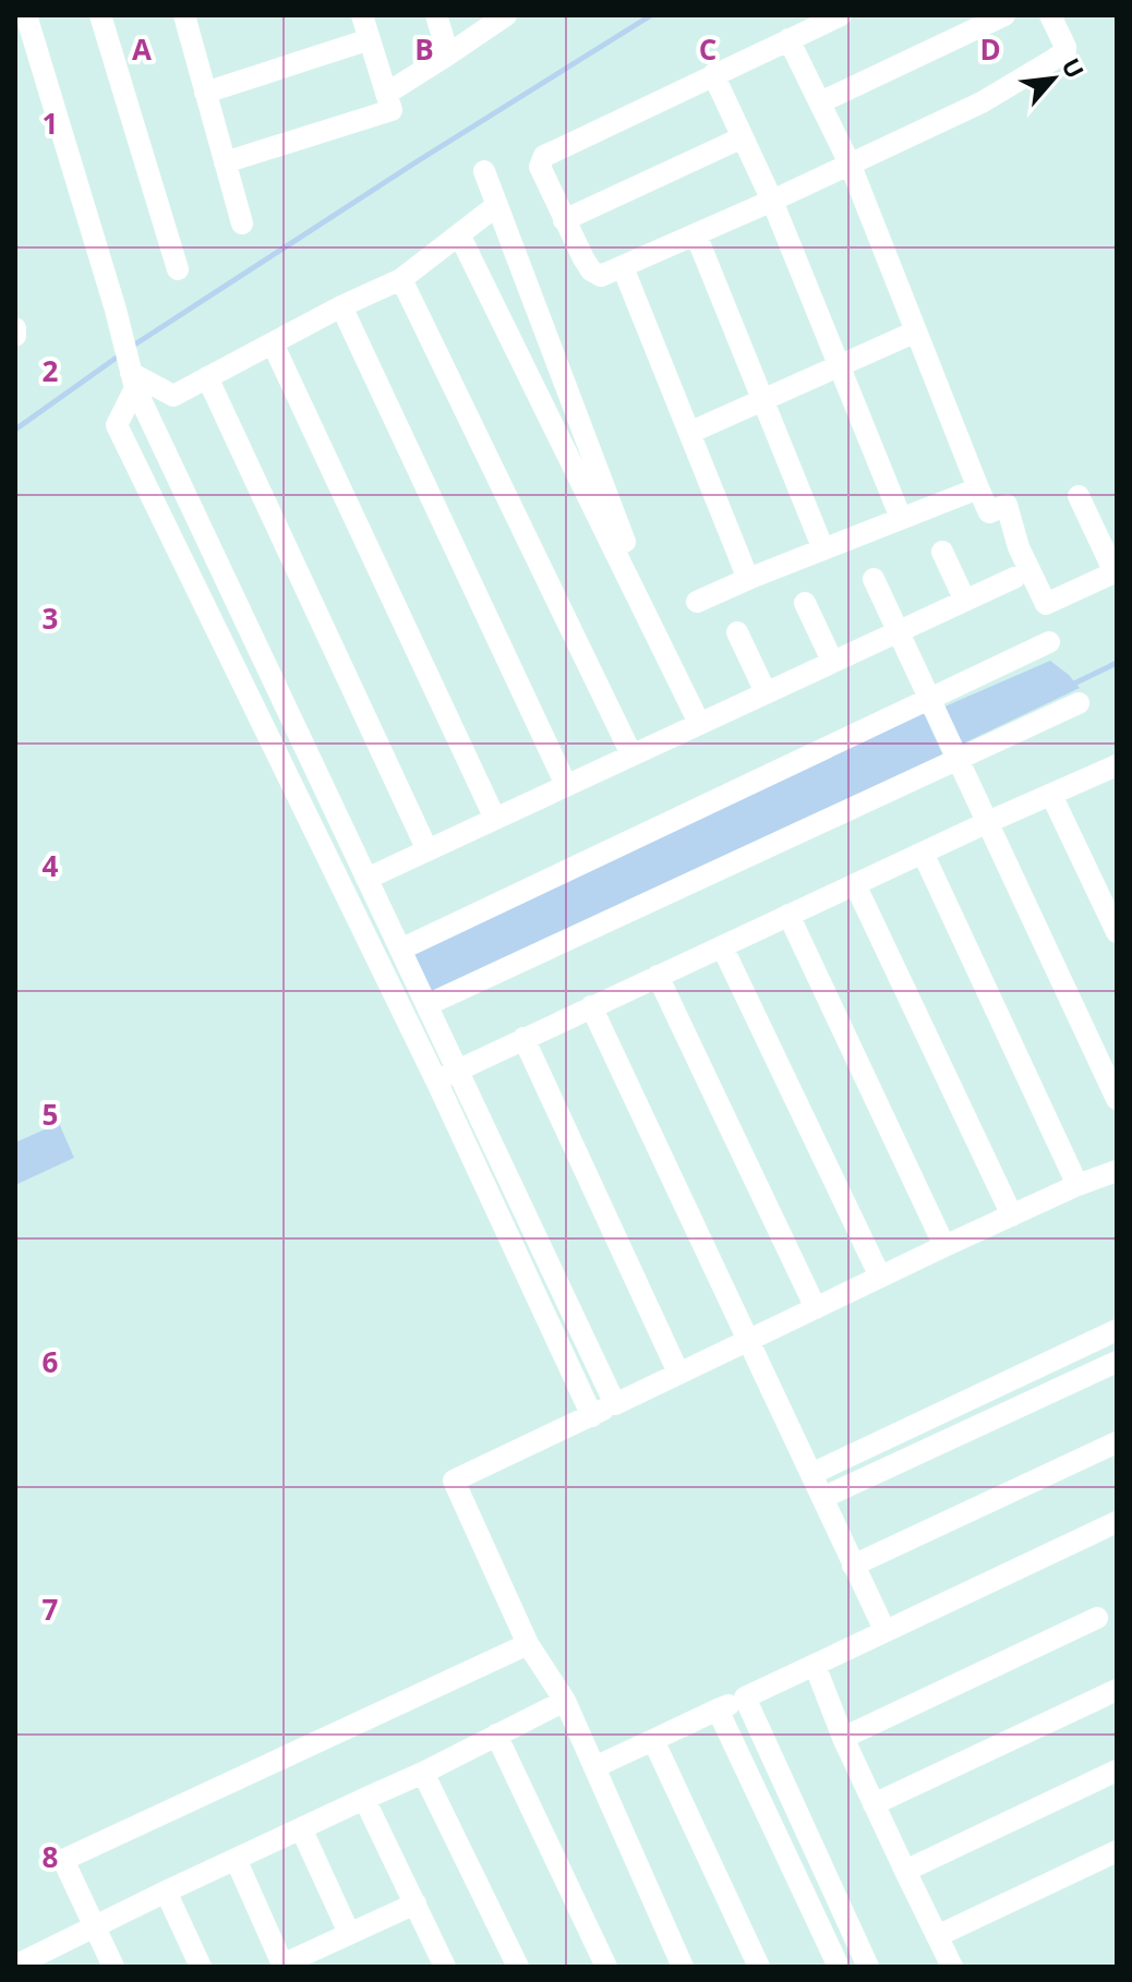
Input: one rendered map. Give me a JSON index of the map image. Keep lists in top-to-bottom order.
{
  "north": "top right",
  "grid": {
    "columns": [
      "A",
      "B",
      "C",
      "D"
    ],
    "rows": [
      "1",
      "2",
      "3",
      "4",
      "5",
      "6",
      "7",
      "8"
    ]
  }
}
